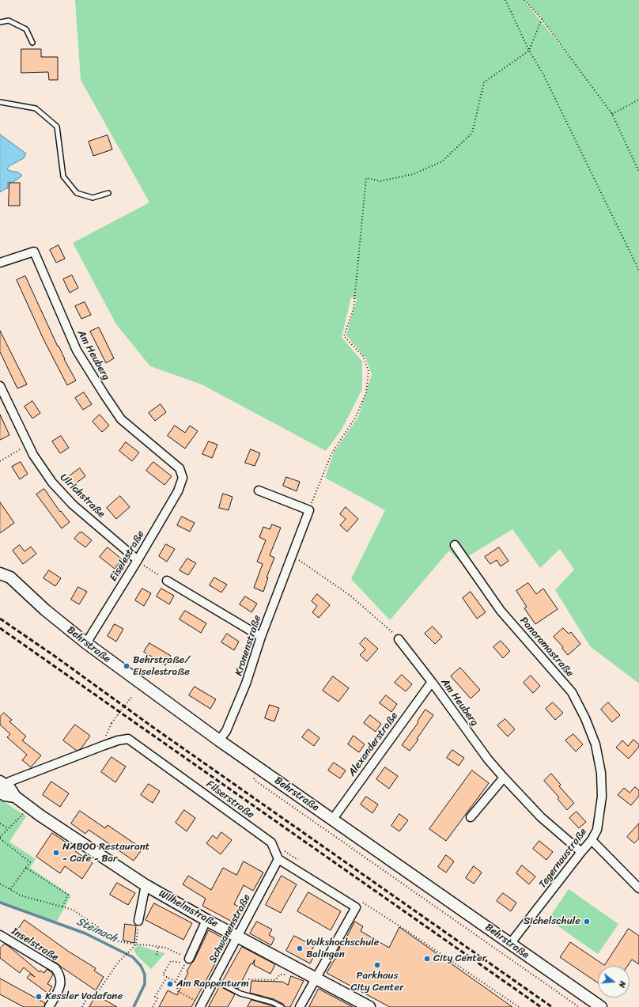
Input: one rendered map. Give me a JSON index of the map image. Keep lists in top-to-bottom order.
{
  "streets": {
    "street": [
      "Am Heuberg",
      "Ulrichstraße",
      "Eiselestraße",
      "Behrstraße",
      "Kronenstraße",
      "Panoramastraße",
      "Alexanderstraße",
      "Filserstraße",
      "Tegernaustraße",
      "Wilhelmstraße",
      "Schwanenstraße",
      "Inselstraße"
    ]
  },
  "crossings": [
    ["Am Heuberg", "Eiselestraße"],
    ["Am Heuberg", "Alexanderstraße"],
    ["Am Heuberg", "Tegernaustraße"],
    ["Ulrichstraße", "Eiselestraße"],
    ["Eiselestraße", "Behrstraße"],
    ["Behrstraße", "Kronenstraße"],
    ["Behrstraße", "Alexanderstraße"],
    ["Behrstraße", "Tegernaustraße"],
    ["Panoramastraße", "Tegernaustraße"],
    ["Filserstraße", "Wilhelmstraße"],
    ["Filserstraße", "Schwanenstraße"],
    ["Wilhelmstraße", "Schwanenstraße"]
  ],
  "water": ["Steinach"],
  "places": [
    "Behrstraße/ Eiselestraße",
    "NABOO Restaurant - Cafe - Bar",
    "Sichelschule",
    "Volkshochschule Balingen",
    "City Center",
    "Parkhaus City Center",
    "Am Rappenturm",
    "Kessler Vodafone"
  ],
  "north": "right"
}
